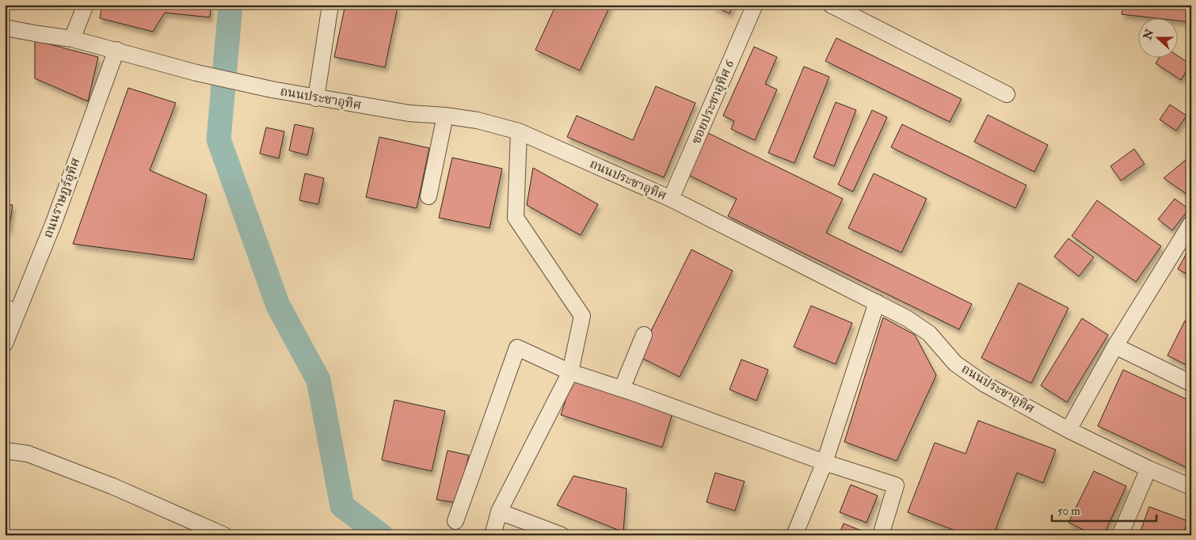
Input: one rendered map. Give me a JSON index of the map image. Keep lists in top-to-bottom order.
{
  "streets": {
    "street": ["ถนนประชาอุทิศ", "ซอยประชาอุทิศ 6", "ถนนราษฎร์อุทิศ"]
  },
  "crossings": [
    ["ถนนประชาอุทิศ", "ซอยประชาอุทิศ 6"],
    ["ถนนประชาอุทิศ", "ถนนราษฎร์อุทิศ"]
  ],
  "scale_bar": "50 m",
  "north": "left"
}
